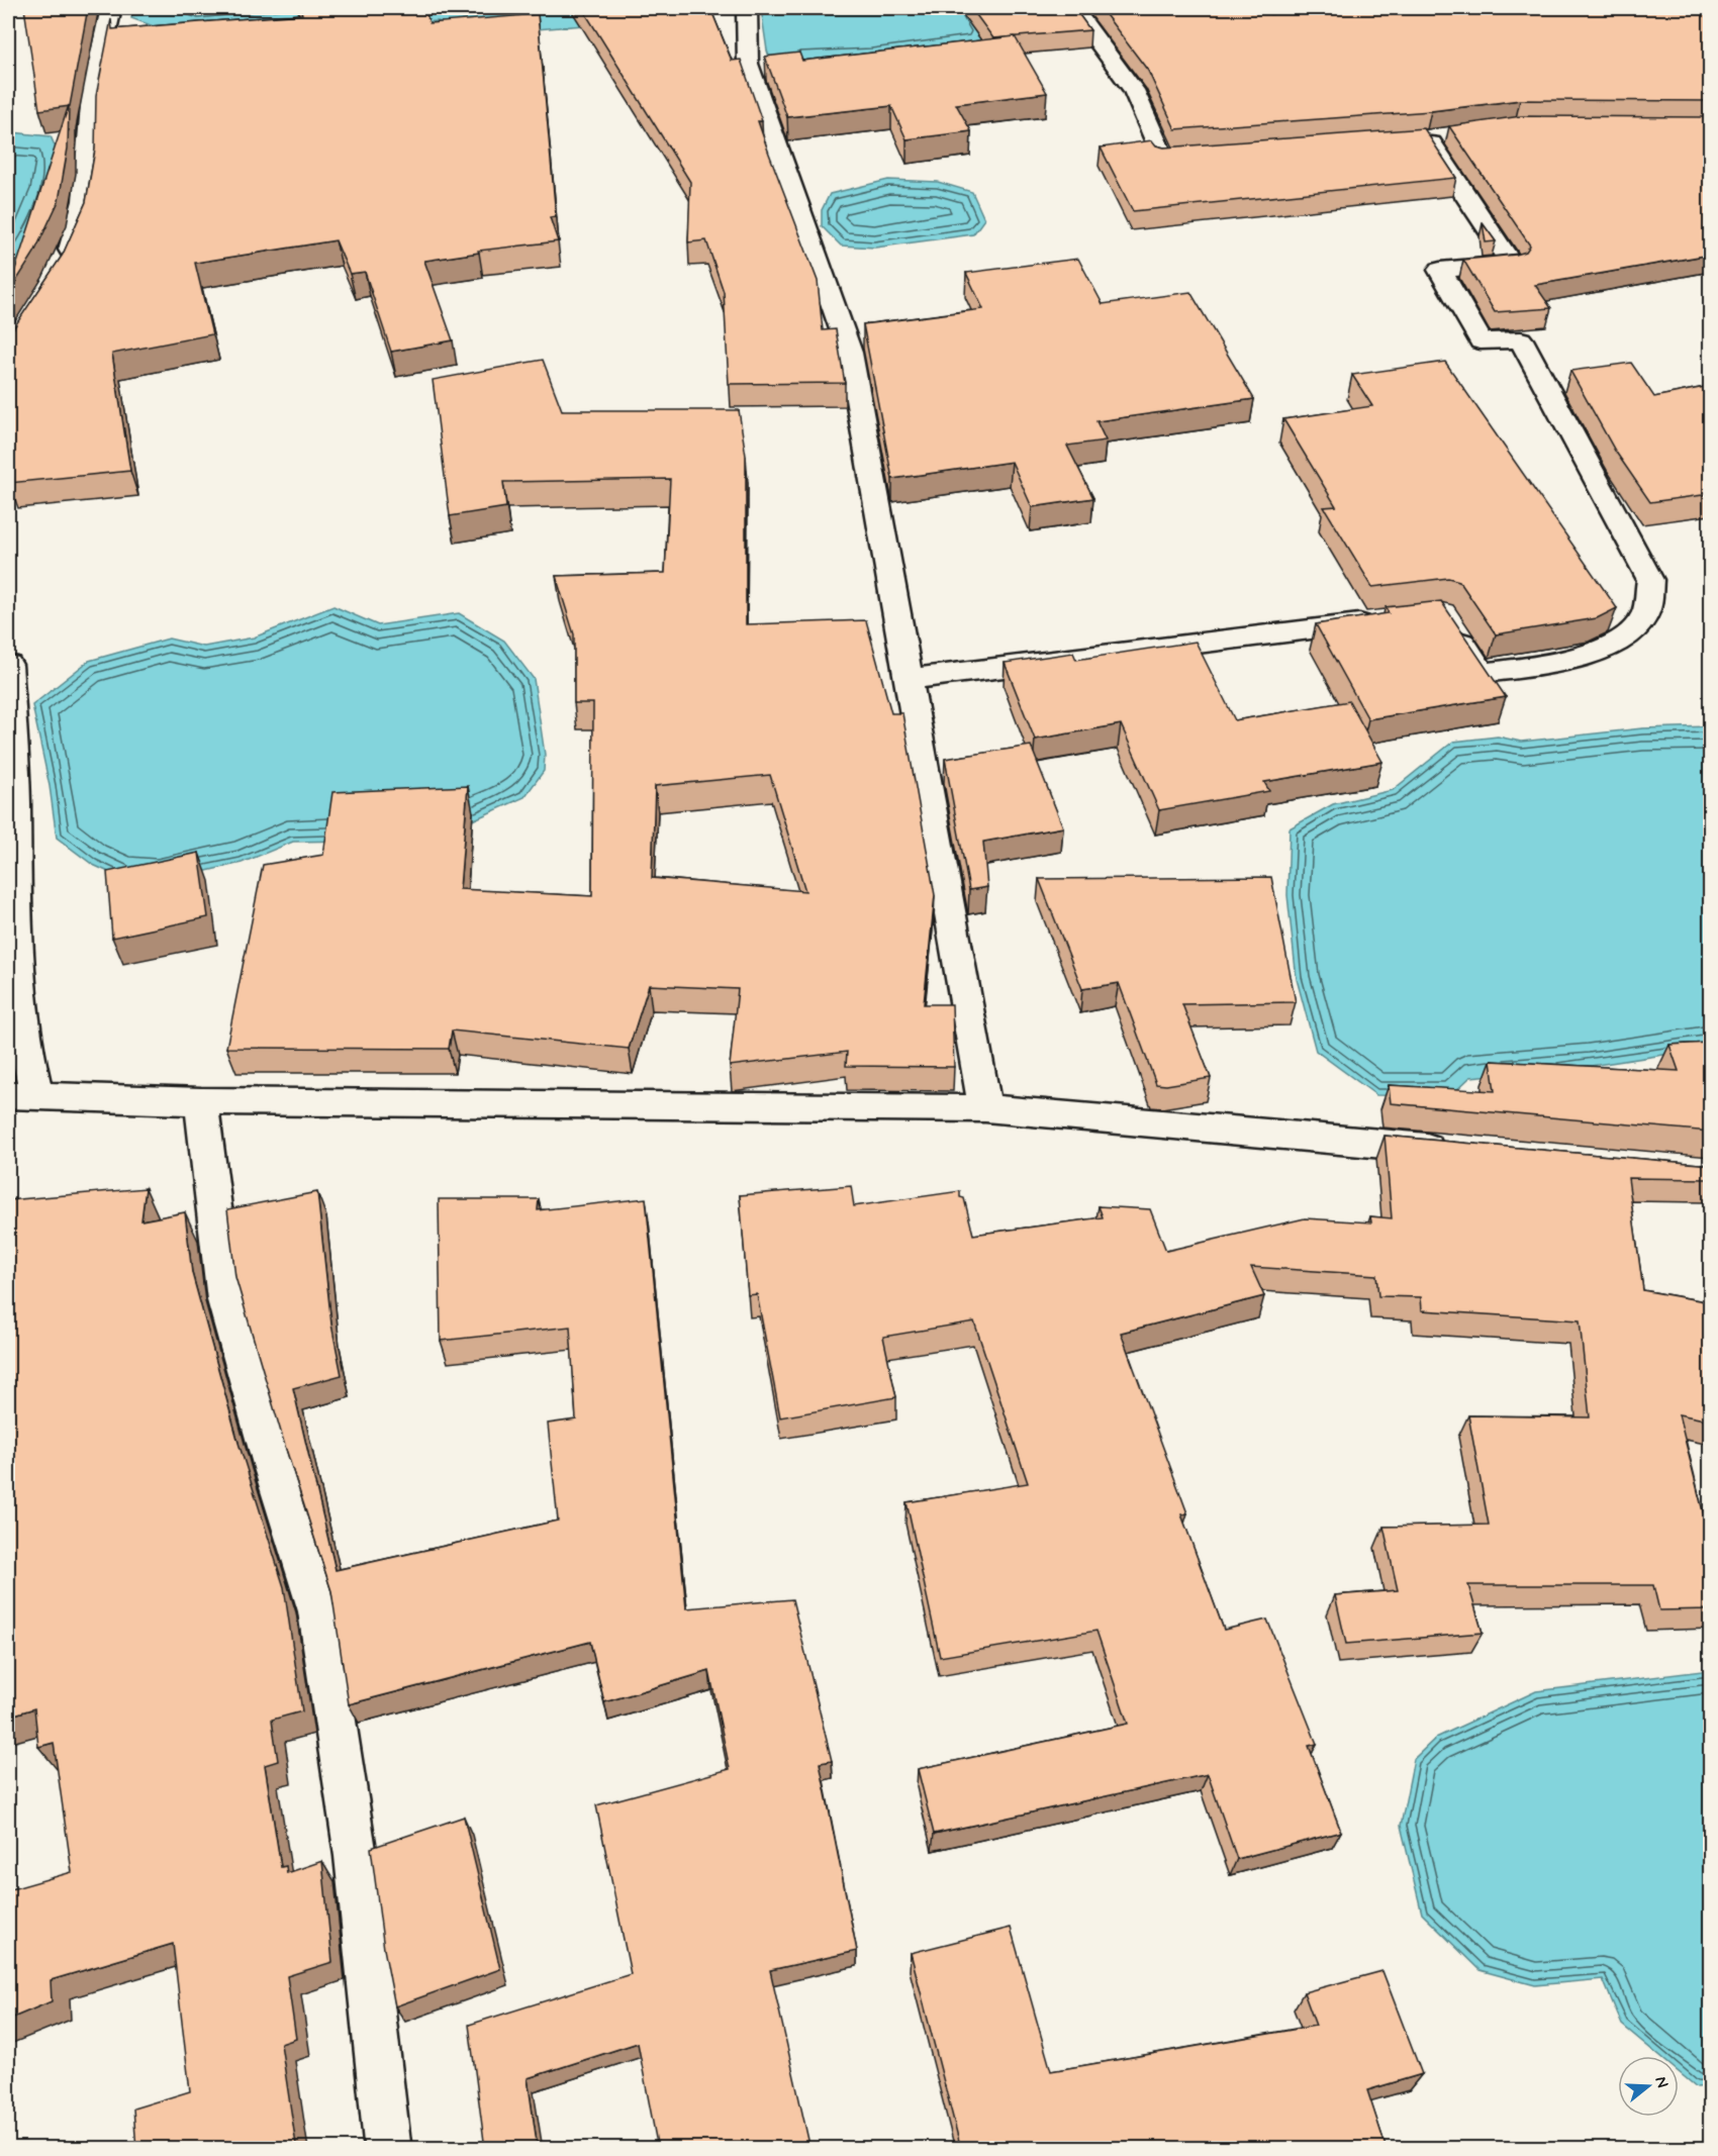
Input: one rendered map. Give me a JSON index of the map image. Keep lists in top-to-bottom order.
{
  "north": "right"
}
